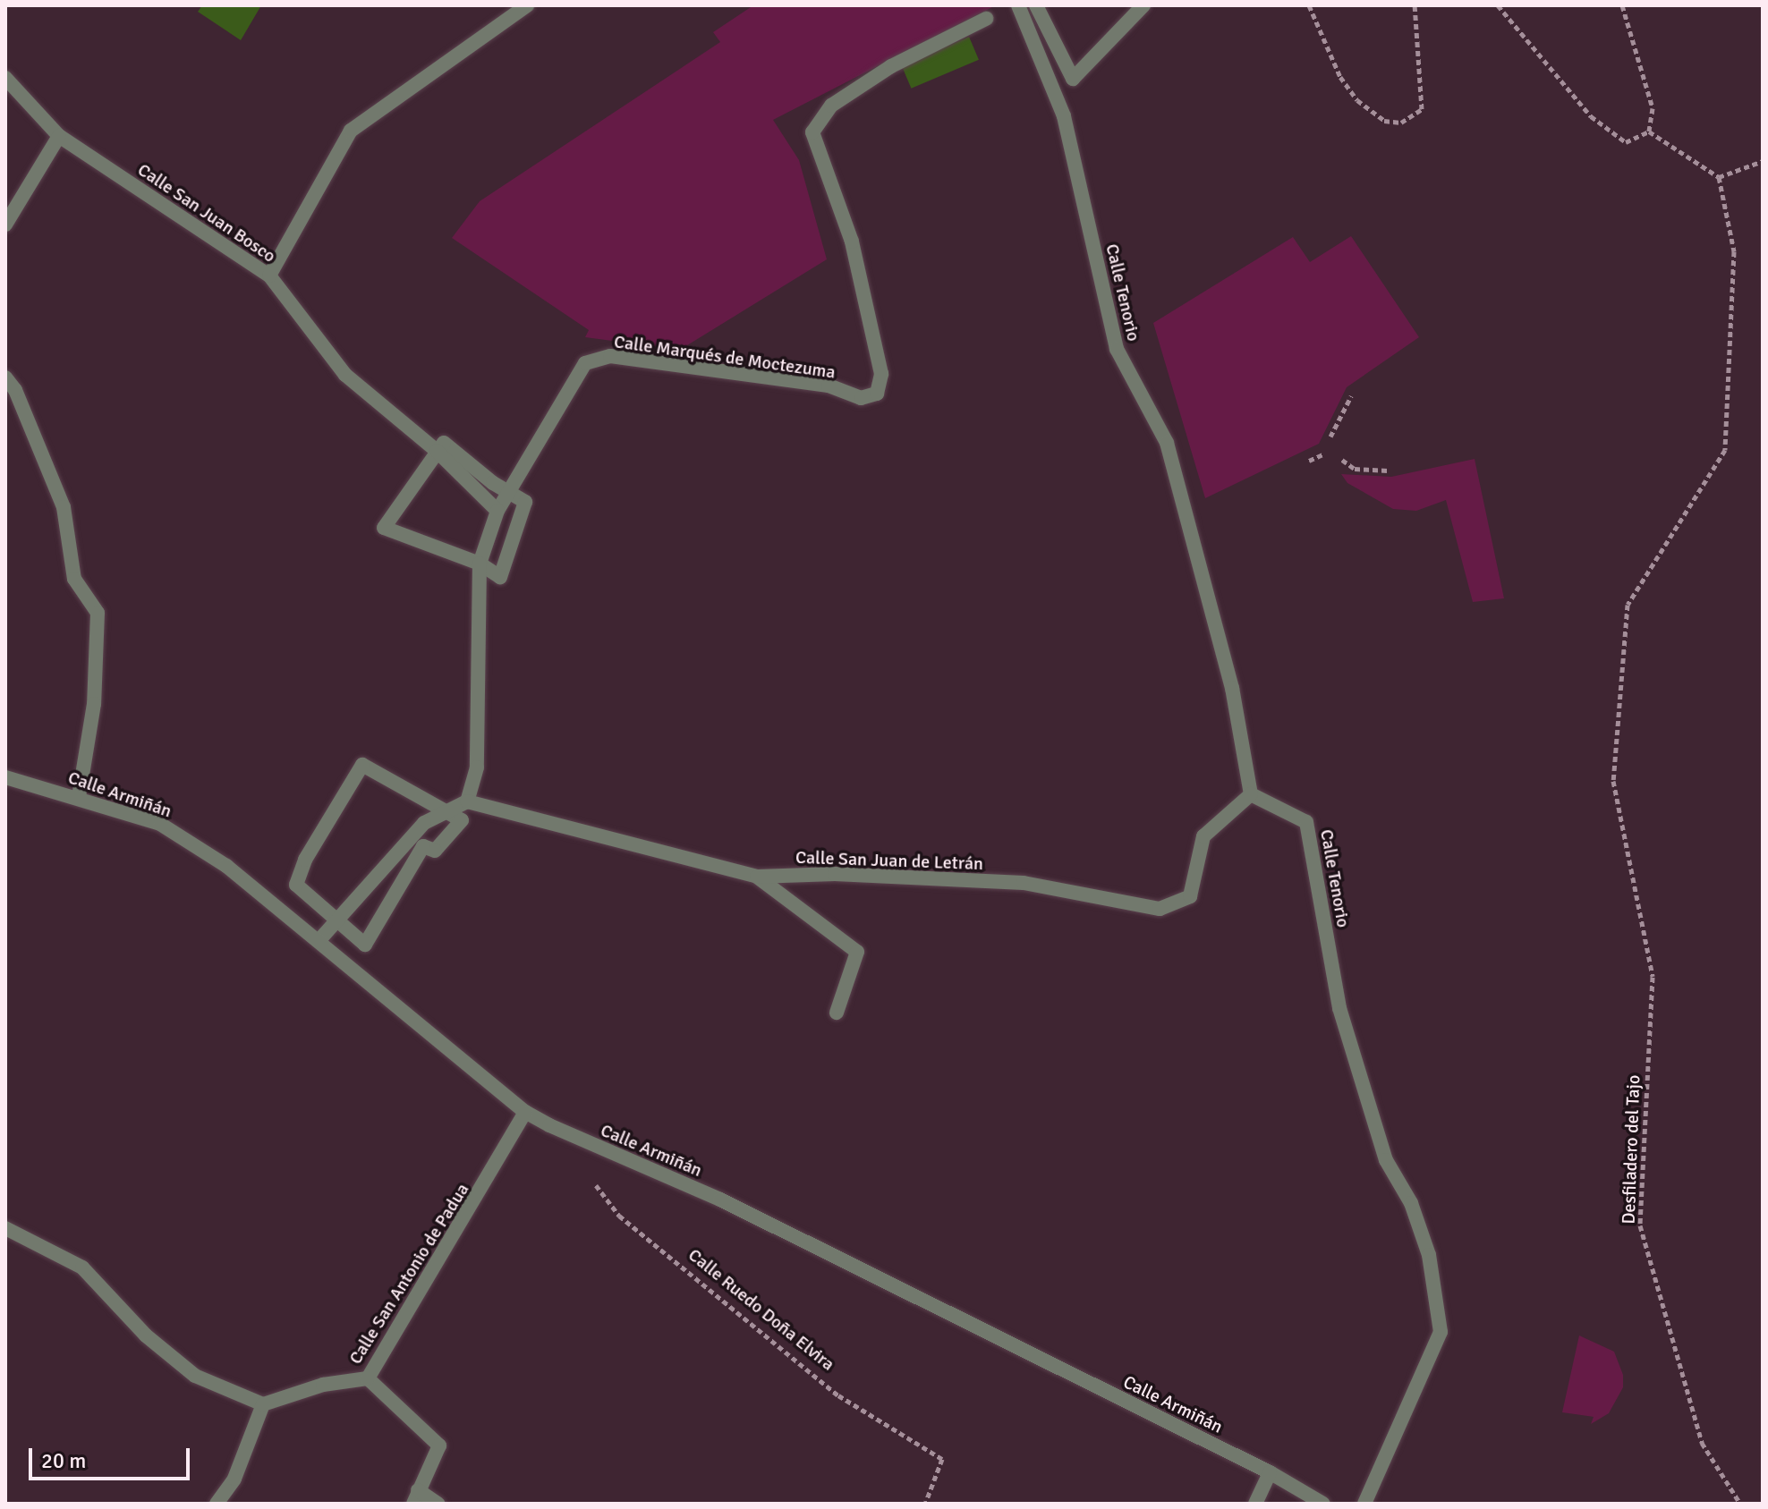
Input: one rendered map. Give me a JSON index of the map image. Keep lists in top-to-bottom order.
{
  "streets": {
    "street": [
      "Calle San Juan Bosco",
      "Calle Tenorio",
      "Calle Marqués de Moctezuma",
      "Calle Armiñán",
      "Calle San Juan de Letrán",
      "Calle San Antonio de Padua"
    ],
    "path": ["Desfiladero del Tajo", "Calle Ruedo Doña Elvira"]
  },
  "crossings": [
    ["Calle San Juan Bosco", "Calle Marqués de Moctezuma"],
    ["Calle Tenorio", "Calle San Juan de Letrán"],
    ["Calle Marqués de Moctezuma", "Calle San Juan de Letrán"],
    ["Calle Armiñán", "Calle San Antonio de Padua"]
  ],
  "scale_bar": "20 m"
}
